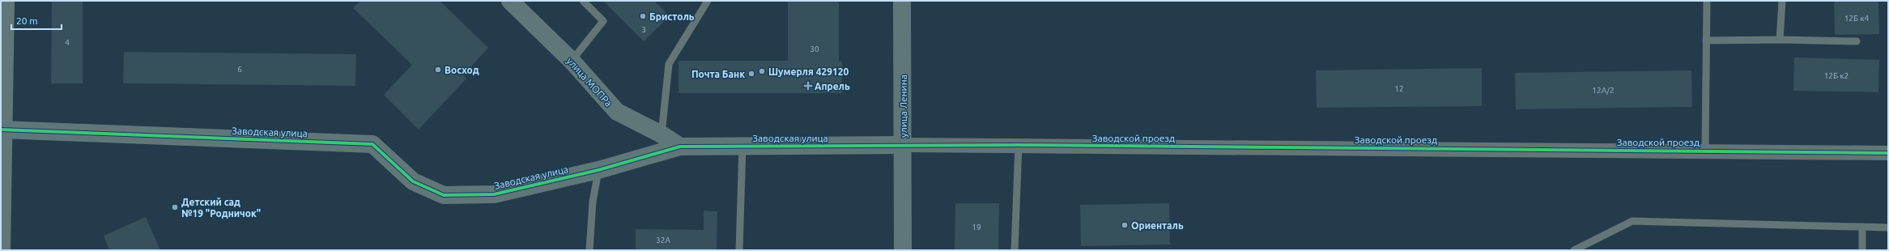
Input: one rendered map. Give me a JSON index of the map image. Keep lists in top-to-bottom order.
{
  "streets": {
    "street": [
      "улица МОПРа",
      "улица Ленина",
      "Заводская улица",
      "Заводской проезд"
    ]
  },
  "crossings": [
    ["улица МОПРа", "Заводская улица"],
    ["улица Ленина", "Заводская улица"],
    ["улица Ленина", "Заводской проезд"],
    ["Заводская улица", "Заводской проезд"]
  ],
  "places": {
    "other": [
      "Бристоль",
      "Восход",
      "Шумерля 429120",
      "Почта Банк",
      "Детский сад №19 \"Родничок\"",
      "Ориенталь"
    ],
    "health": ["Апрель"]
  },
  "house_numbers": [
    "12Б к4",
    "3",
    "4",
    "30",
    "6",
    "12Б к2",
    "12",
    "12А/2",
    "19",
    "32А"
  ],
  "scale_bar": "20 m"
}
